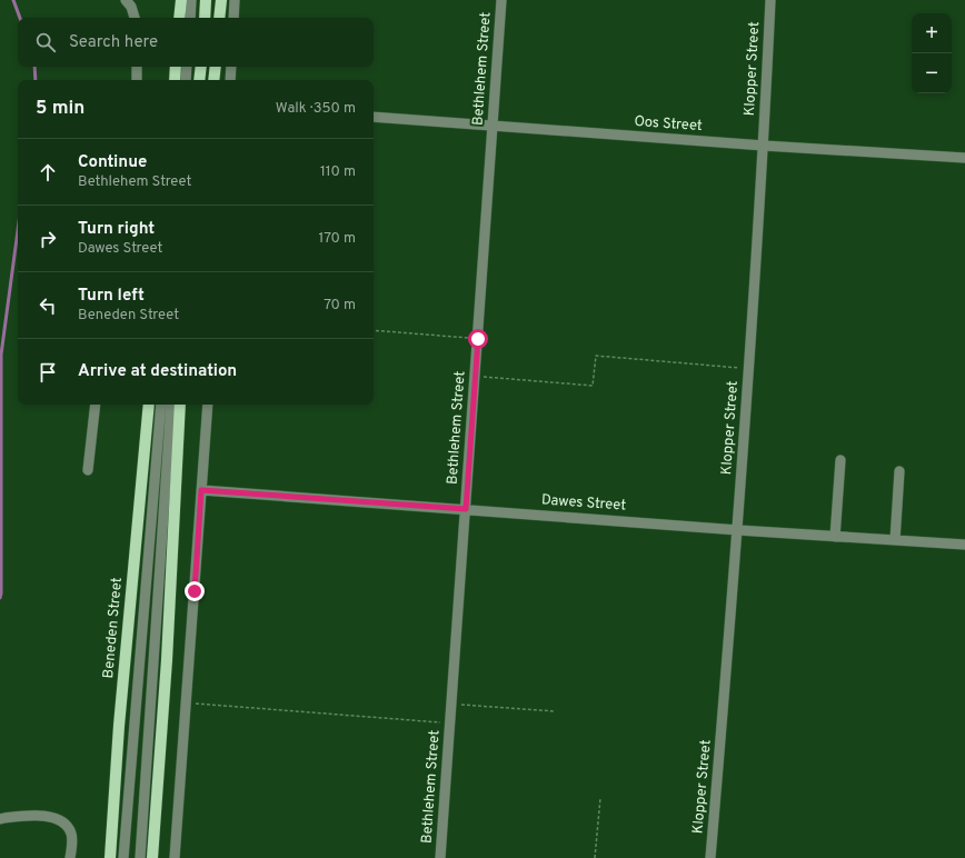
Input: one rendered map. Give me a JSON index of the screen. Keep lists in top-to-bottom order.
{
  "streets": {
    "main road": ["Beneden Street"],
    "street": [
      "Bethlehem Street",
      "Klopper Street",
      "Oos Street",
      "Dawes Street"
    ]
  },
  "crossings": [
    ["Bethlehem Street", "Oos Street"],
    ["Bethlehem Street", "Dawes Street"],
    ["Klopper Street", "Oos Street"],
    ["Klopper Street", "Dawes Street"]
  ],
  "page": {
    "map_buttons": ["+", "−"],
    "search": "Search here",
    "heading": ["5 min", "Walk · 350 m"],
    "list": [
      ["Continue", "Bethlehem Street", "110 m"],
      ["Turn right", "Dawes Street", "170 m"],
      ["Turn left", "Beneden Street", "70 m"],
      "Arrive at destination"
    ]
  }
}
